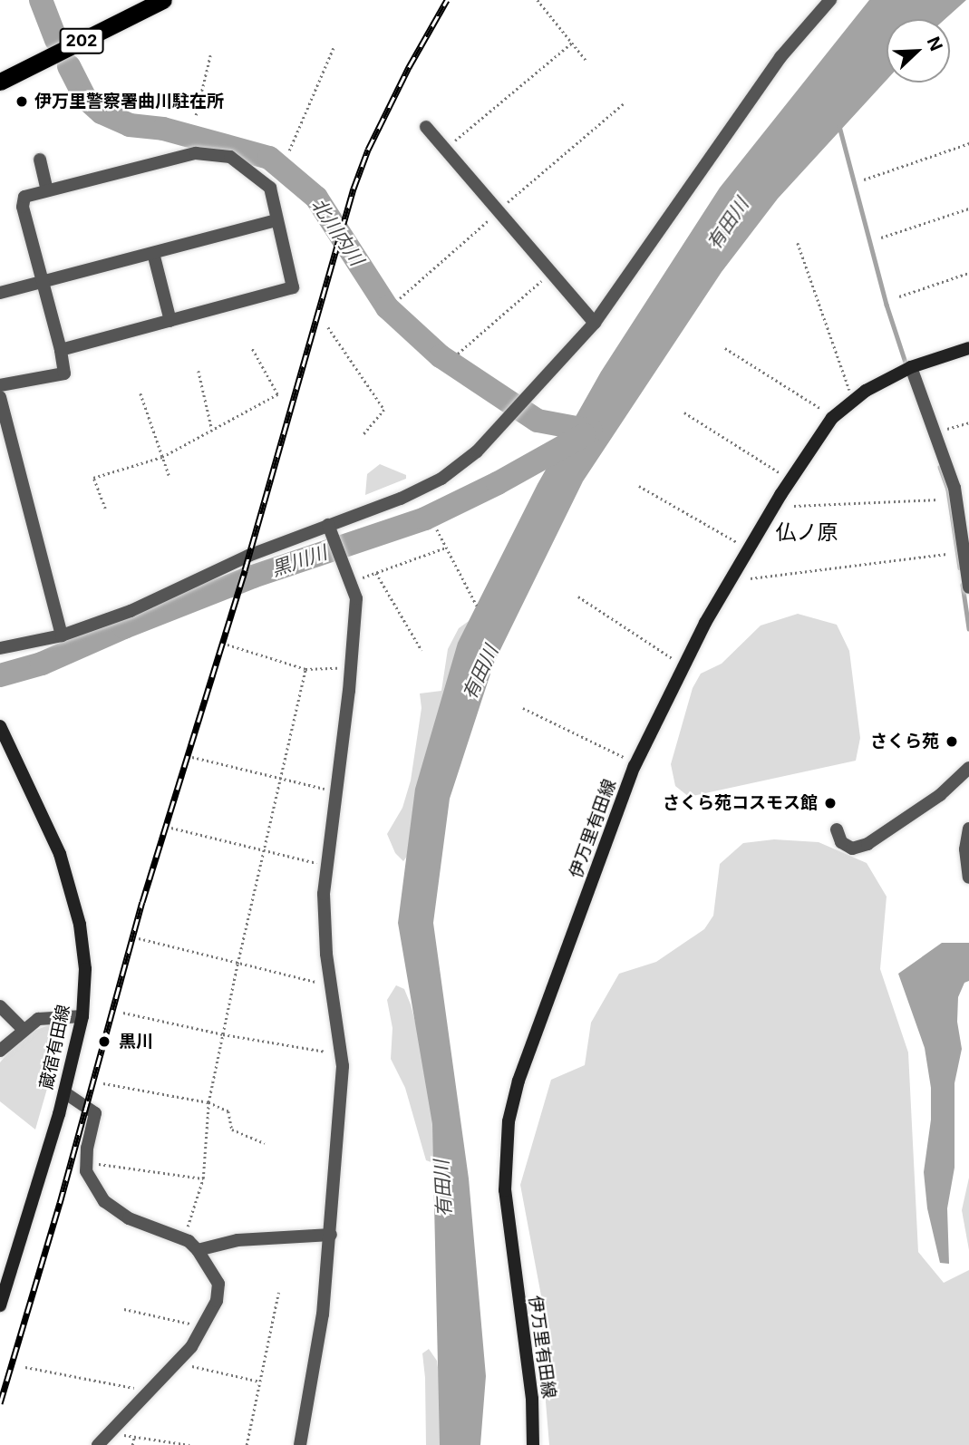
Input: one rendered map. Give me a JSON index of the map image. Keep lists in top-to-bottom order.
{
  "streets": {
    "highway": ["202"],
    "main road": ["伊万里有田線", "蔵宿有田線"]
  },
  "districts": ["仏ノ原"],
  "water": ["有田川", "北川内川", "黒川川"],
  "places": [
    "伊万里警察署曲川駐在所",
    "さくら苑",
    "さくら苑コスモス館",
    "黒川"
  ],
  "north": "top right"
}
